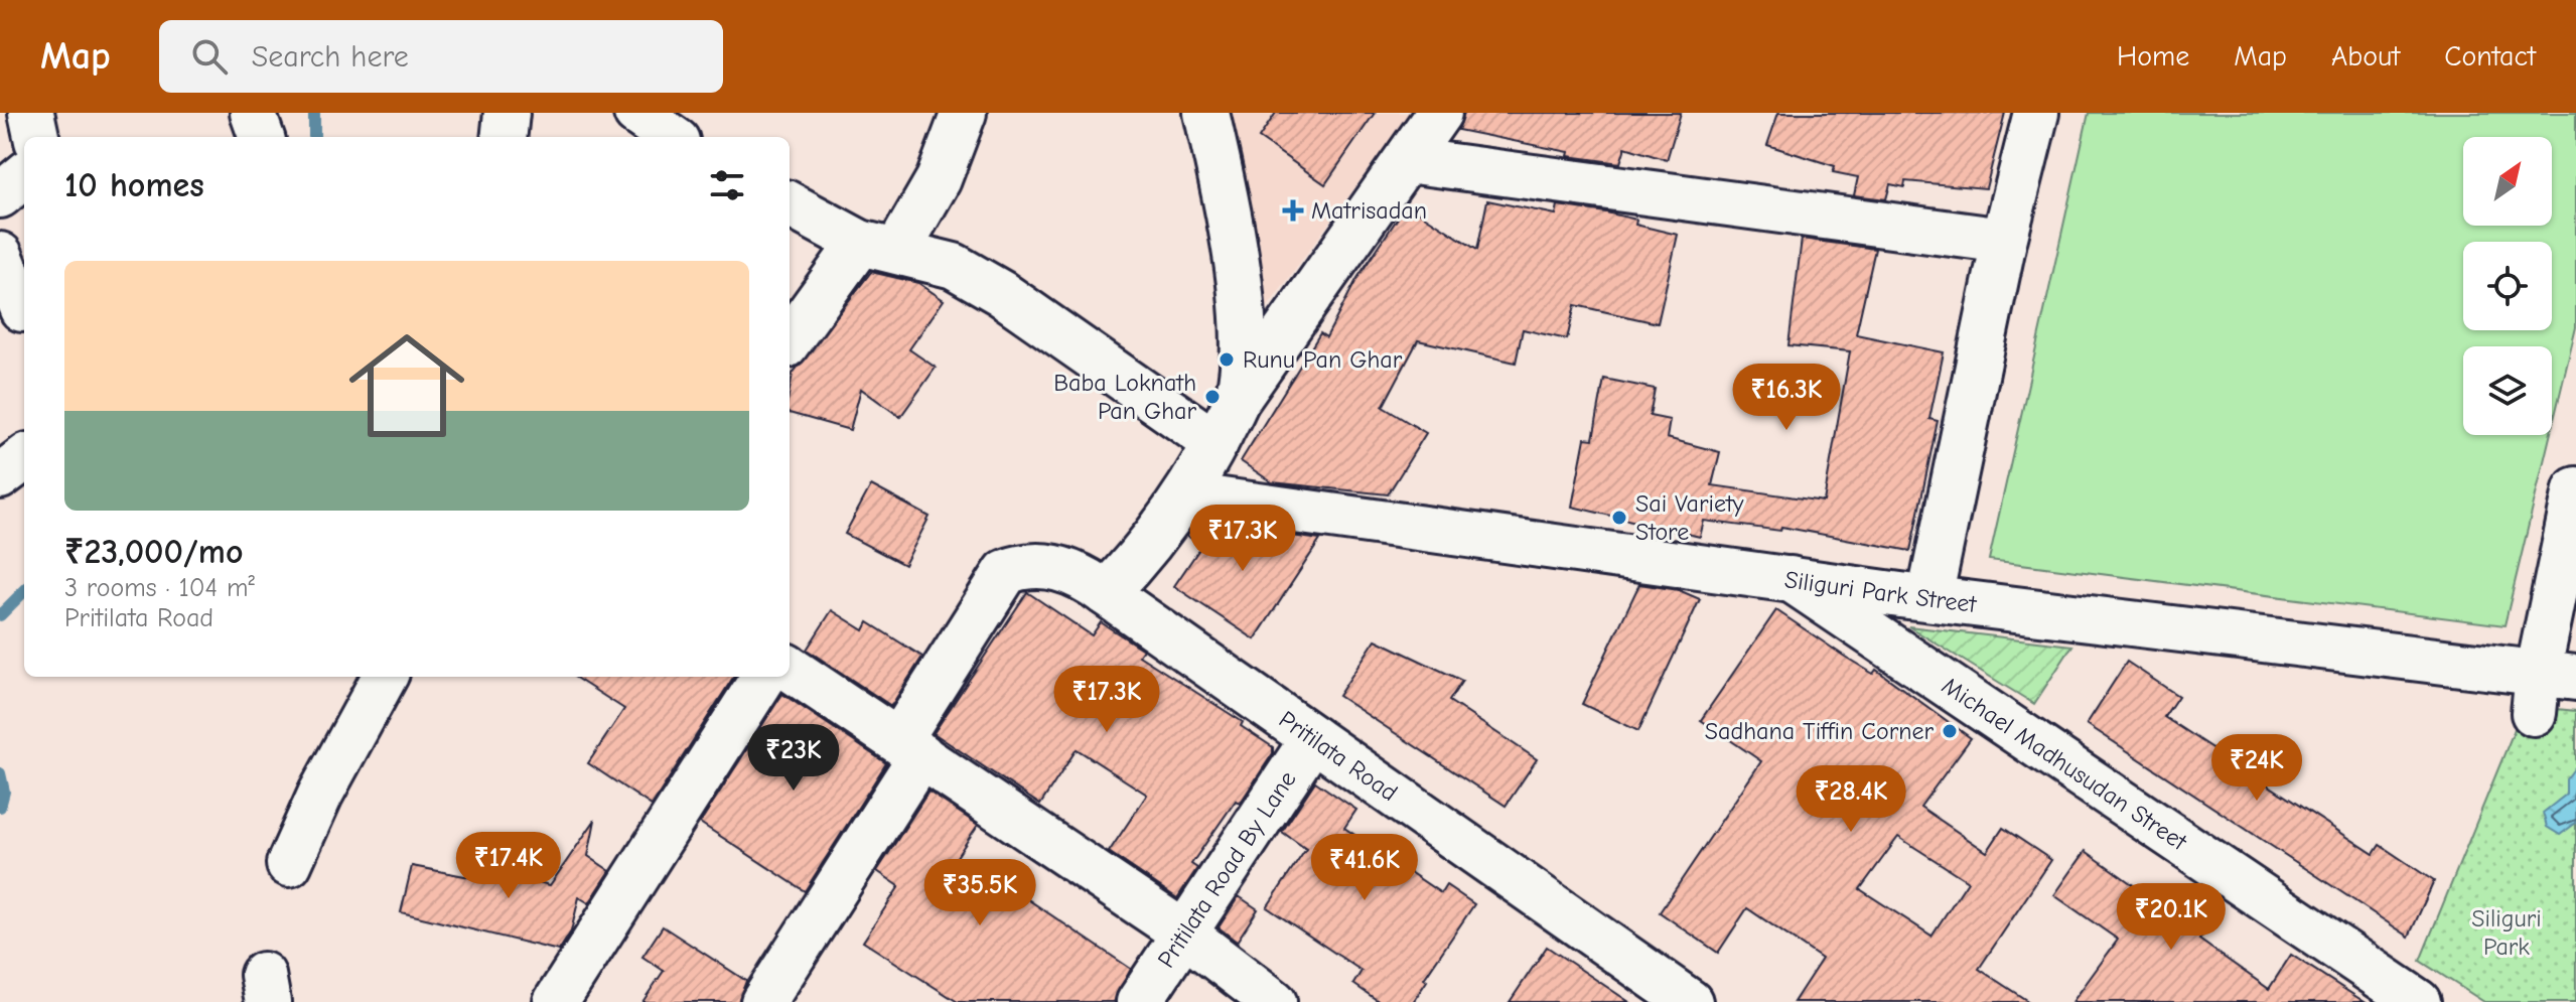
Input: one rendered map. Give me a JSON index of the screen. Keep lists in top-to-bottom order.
{
  "streets": {
    "street": [
      "Siliguri Park Street",
      "Pritilata Road",
      "Michael Madhusudan Street",
      "Pritilata Road By Lane"
    ]
  },
  "crossings": [
    ["Siliguri Park Street", "Michael Madhusudan Street"],
    ["Pritilata Road", "Pritilata Road By Lane"]
  ],
  "parks": ["Siliguri Park"],
  "places": {
    "health": ["Matrisadan"],
    "other": [
      "Runu Pan Ghar",
      "Baba Loknath Pan Ghar",
      "Sai Variety Store",
      "Sadhana Tiffin Corner"
    ]
  },
  "north": "top right",
  "page": {
    "header": "Map",
    "search": "Search here",
    "nav": [
      "Home",
      "Map",
      "About",
      "Contact"
    ],
    "heading": "10 homes",
    "list": [
      {
        "name": "₹23,000/mo",
        "note": "3 rooms · 104 m² · Pritilata Road"
      }
    ],
    "price": [
      "₹16.3K",
      "₹17.3K",
      "₹17.3K",
      "₹23K",
      "₹24K",
      "₹28.4K",
      "₹17.4K",
      "₹41.6K",
      "₹35.5K",
      "₹20.1K"
    ]
  }
}
